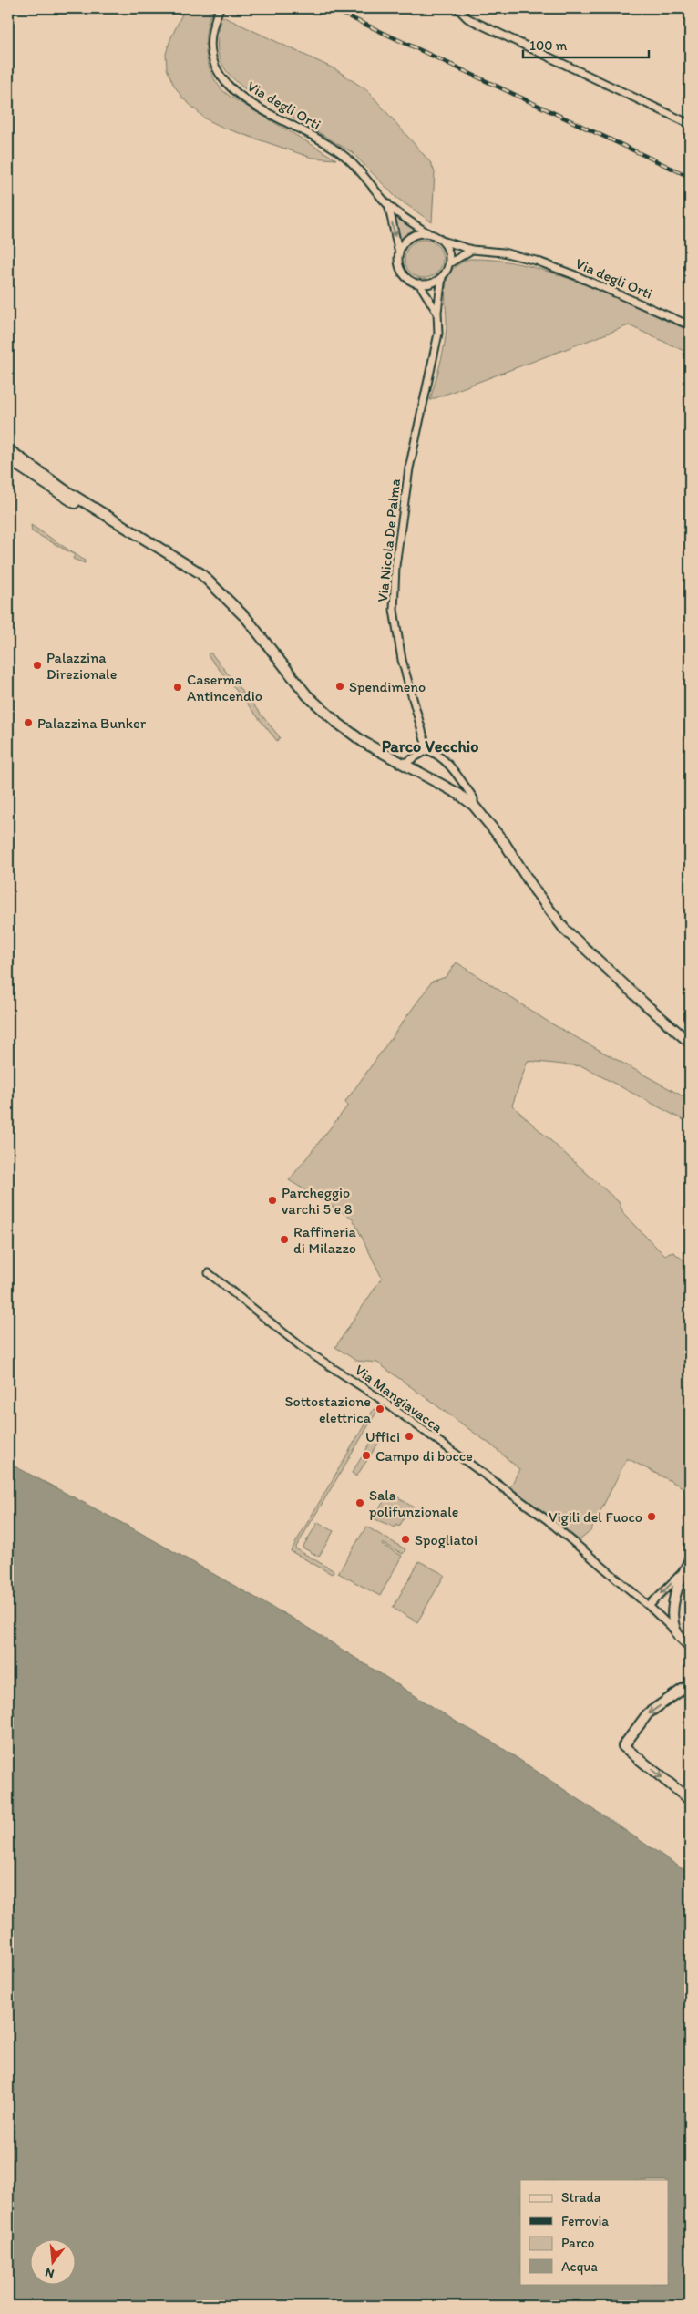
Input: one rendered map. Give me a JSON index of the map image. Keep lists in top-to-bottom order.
{
  "streets": {
    "street": ["Via degli Orti", "Via Nicola De Palma", "Via Mangiavacca"]
  },
  "crossings": [
    ["Via degli Orti", "Via Nicola De Palma"]
  ],
  "districts": ["Parco Vecchio"],
  "places": [
    "Palazzina Direzionale",
    "Spendimeno",
    "Caserma Antincendio",
    "Palazzina Bunker",
    "Parcheggio varchi 5 e 8",
    "Raffineria di Milazzo",
    "Sottostazione elettrica",
    "Uffici",
    "Campo di bocce",
    "Sala polifunzionale",
    "Vigili del Fuoco",
    "Spogliatoi"
  ],
  "legend": [
    "Strada",
    "Ferrovia",
    "Parco",
    "Acqua"
  ],
  "scale_bar": "100 m",
  "north": "bottom"
}
